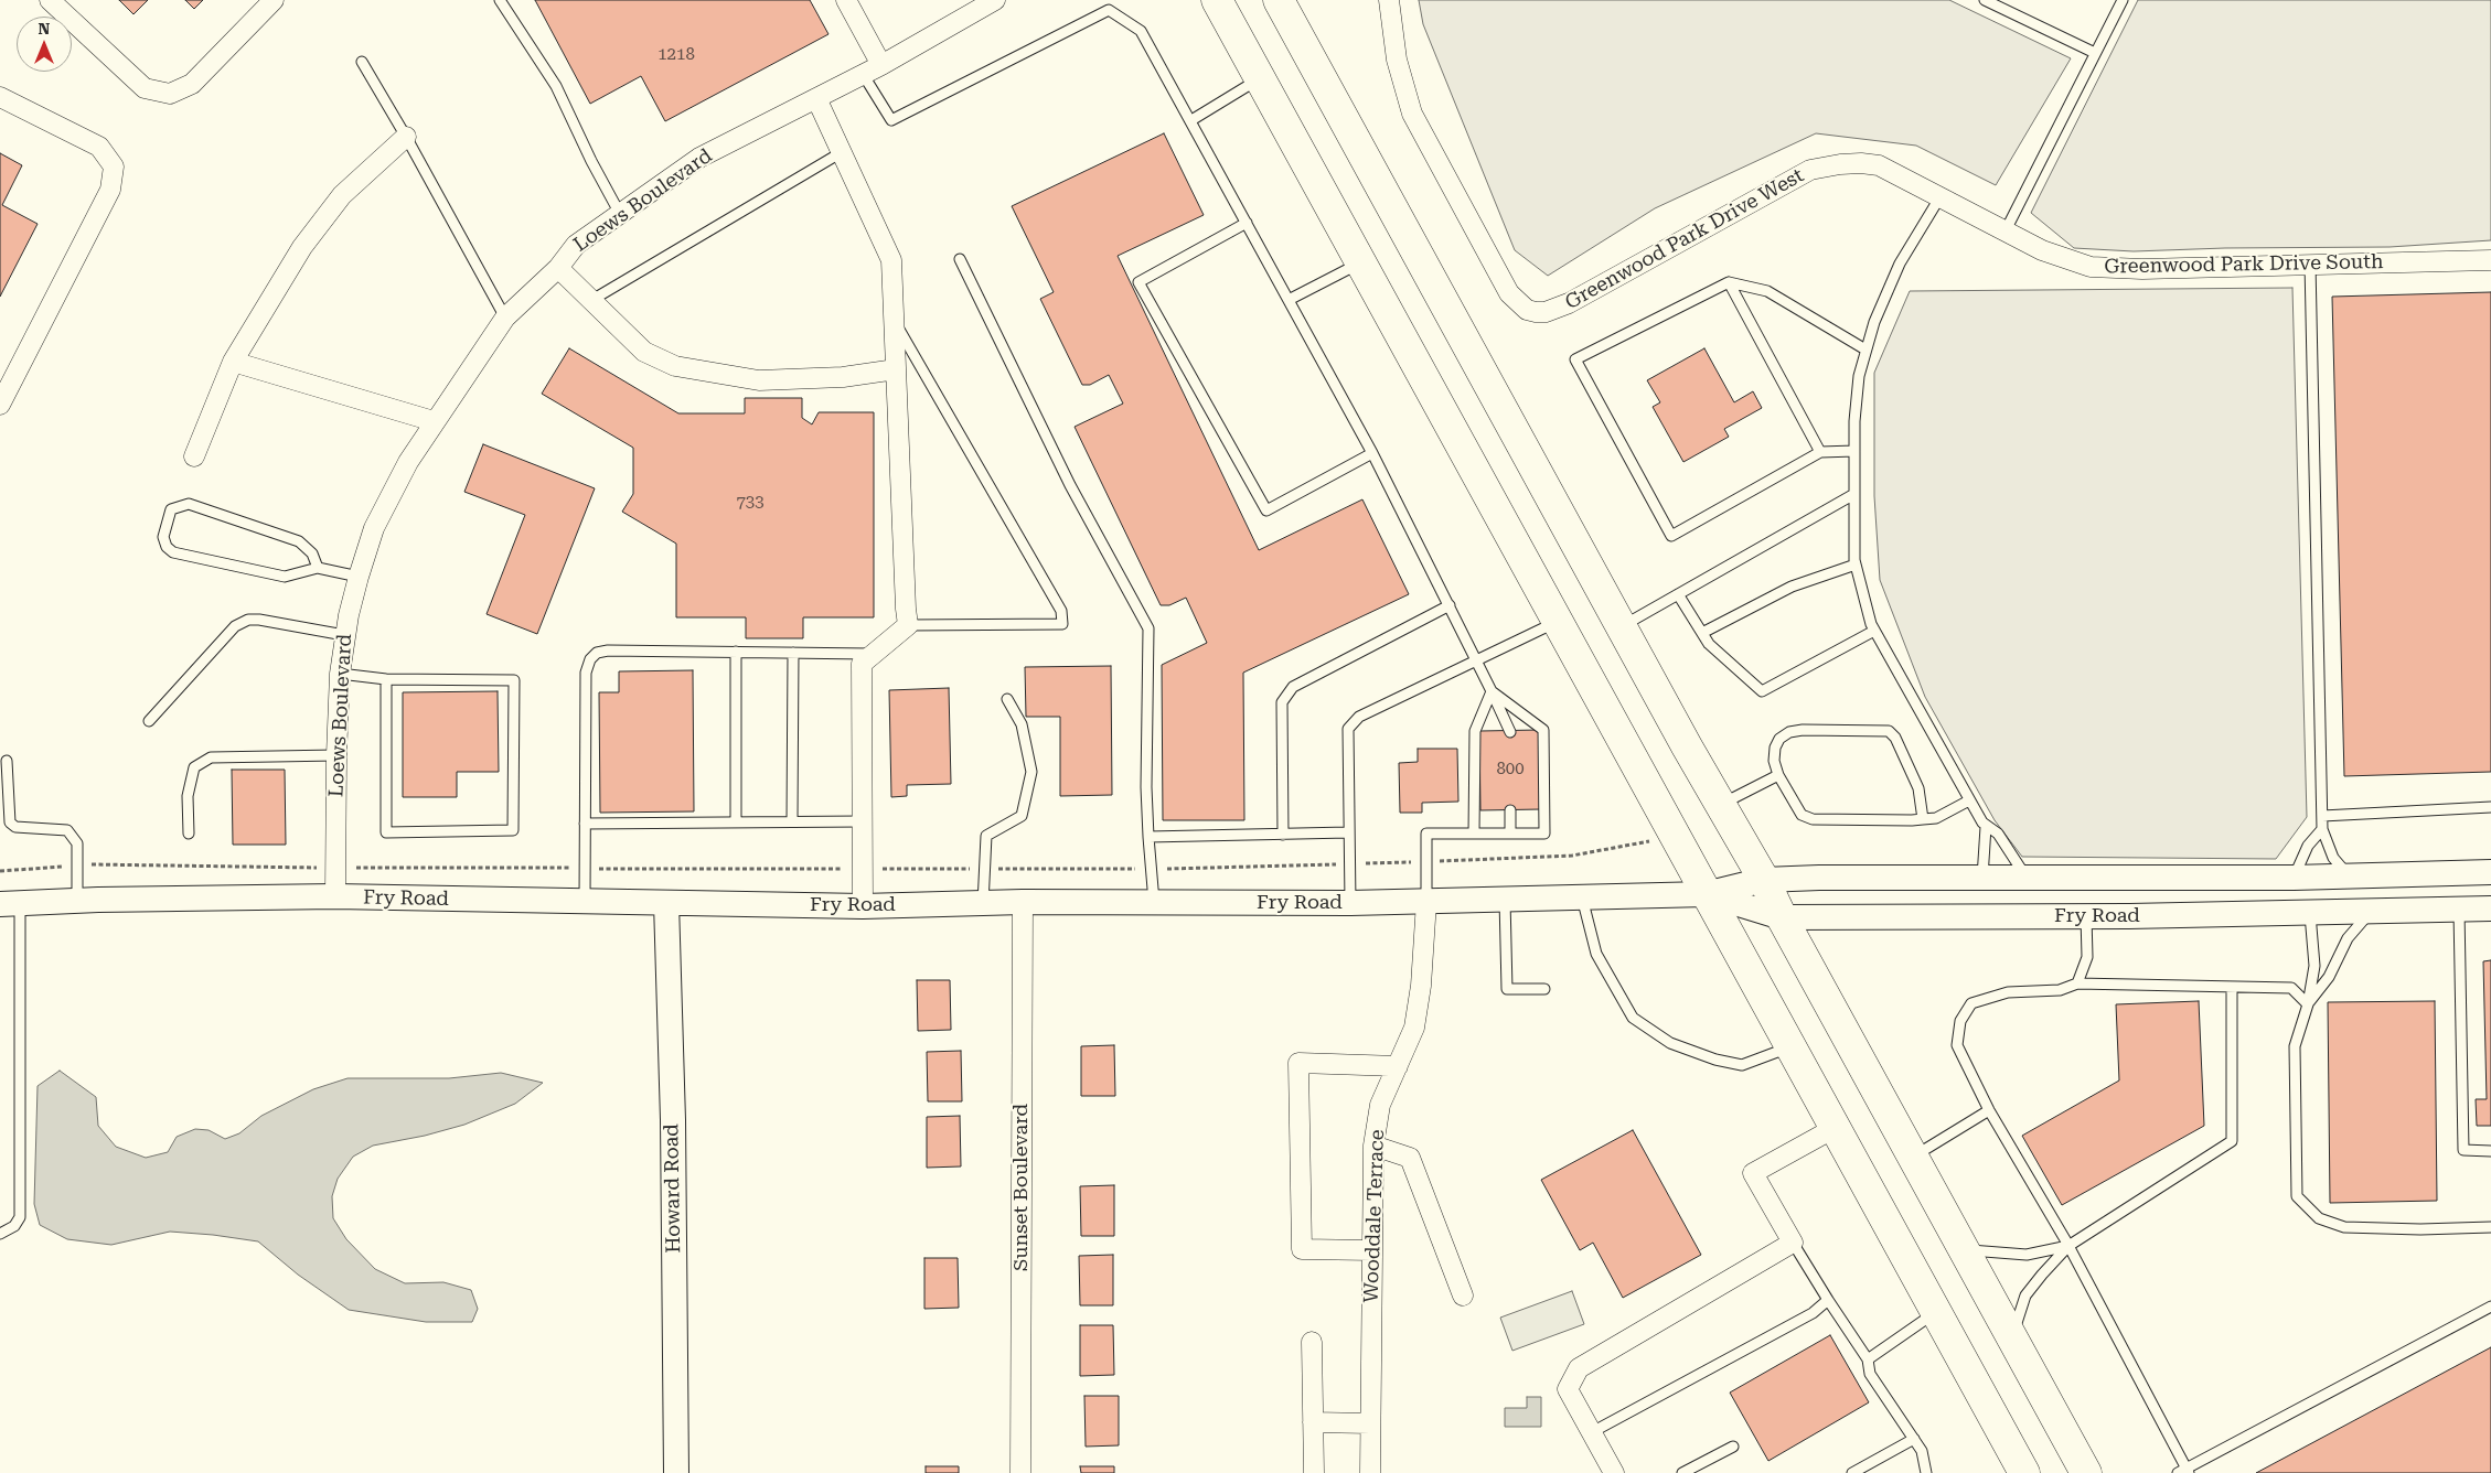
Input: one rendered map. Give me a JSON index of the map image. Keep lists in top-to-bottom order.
{
  "streets": {
    "street": [
      "Loews Boulevard",
      "Greenwood Park Drive West",
      "Greenwood Park Drive South",
      "Fry Road",
      "Sunset Boulevard",
      "Howard Road",
      "Wooddale Terrace"
    ]
  },
  "crossings": [
    ["Loews Boulevard", "Fry Road"],
    ["Greenwood Park Drive West", "Greenwood Park Drive South"],
    ["Fry Road", "Sunset Boulevard"],
    ["Fry Road", "Howard Road"],
    ["Fry Road", "Wooddale Terrace"]
  ],
  "house_numbers": ["1218", "733", "800"],
  "north": "top"
}
